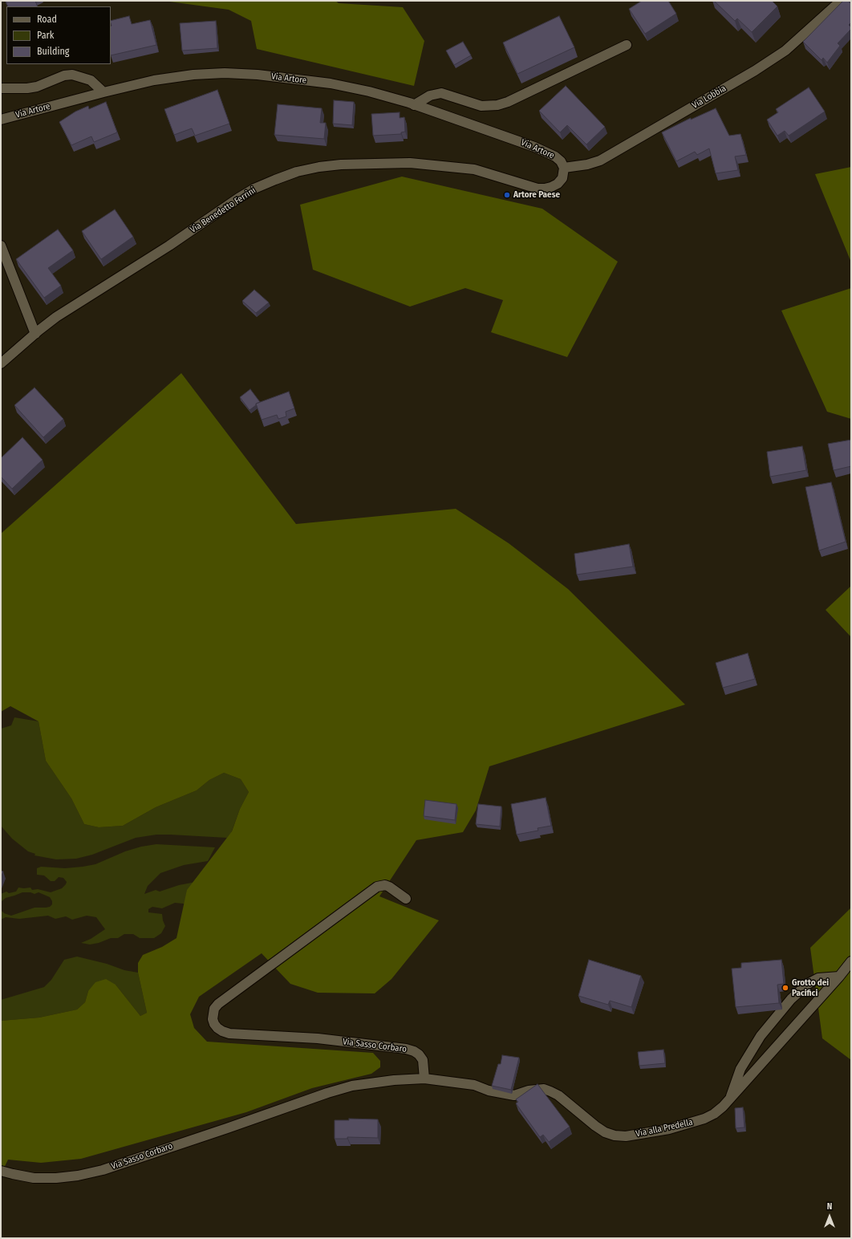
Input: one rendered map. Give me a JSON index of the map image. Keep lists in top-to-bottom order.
{
  "streets": {
    "street": [
      "Via Artore",
      "Via Lobbia",
      "Via Benedetto Ferrini",
      "Via Sasso Corbaro",
      "Via alla Predella"
    ]
  },
  "crossings": [
    ["Via Artore", "Via Lobbia"],
    ["Via Artore", "Via Benedetto Ferrini"],
    ["Via Lobbia", "Via Benedetto Ferrini"],
    ["Via Sasso Corbaro", "Via alla Predella"]
  ],
  "places": ["Artore Paese", "Grotto dei Pacifici"],
  "legend": ["Road", "Park", "Building"],
  "north": "top"
}
